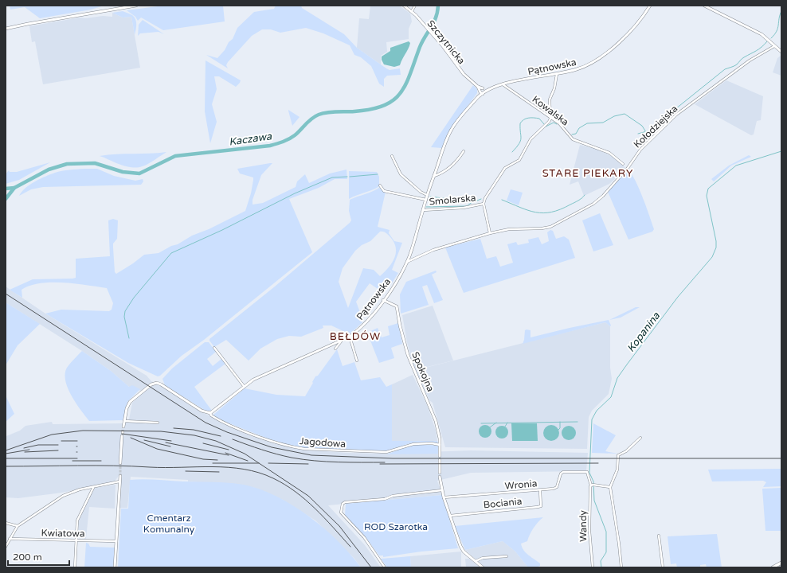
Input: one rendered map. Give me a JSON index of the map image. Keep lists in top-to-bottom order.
{
  "streets": {
    "street": [
      "Szczytnicka",
      "Pątnowska",
      "Kowalska",
      "Kołodziejska",
      "Smolarska",
      "Spokojna",
      "Jagodowa",
      "Wronia",
      "Bociania",
      "Wandy",
      "Kwiatowa"
    ]
  },
  "crossings": [
    ["Szczytnicka", "Pątnowska"],
    ["Pątnowska", "Kowalska"],
    ["Pątnowska", "Kołodziejska"],
    ["Pątnowska", "Smolarska"],
    ["Pątnowska", "Spokojna"],
    ["Pątnowska", "Jagodowa"],
    ["Spokojna", "Jagodowa"],
    ["Wronia", "Bociania"],
    ["Wronia", "Wandy"]
  ],
  "districts": ["STARE PIEKARY", "BEŁDÓW"],
  "water": ["Kaczawa", "Kopanina"],
  "parks": ["Cmentarz Komunalny", "ROD Szarotka"],
  "scale_bar": "200 m"
}
